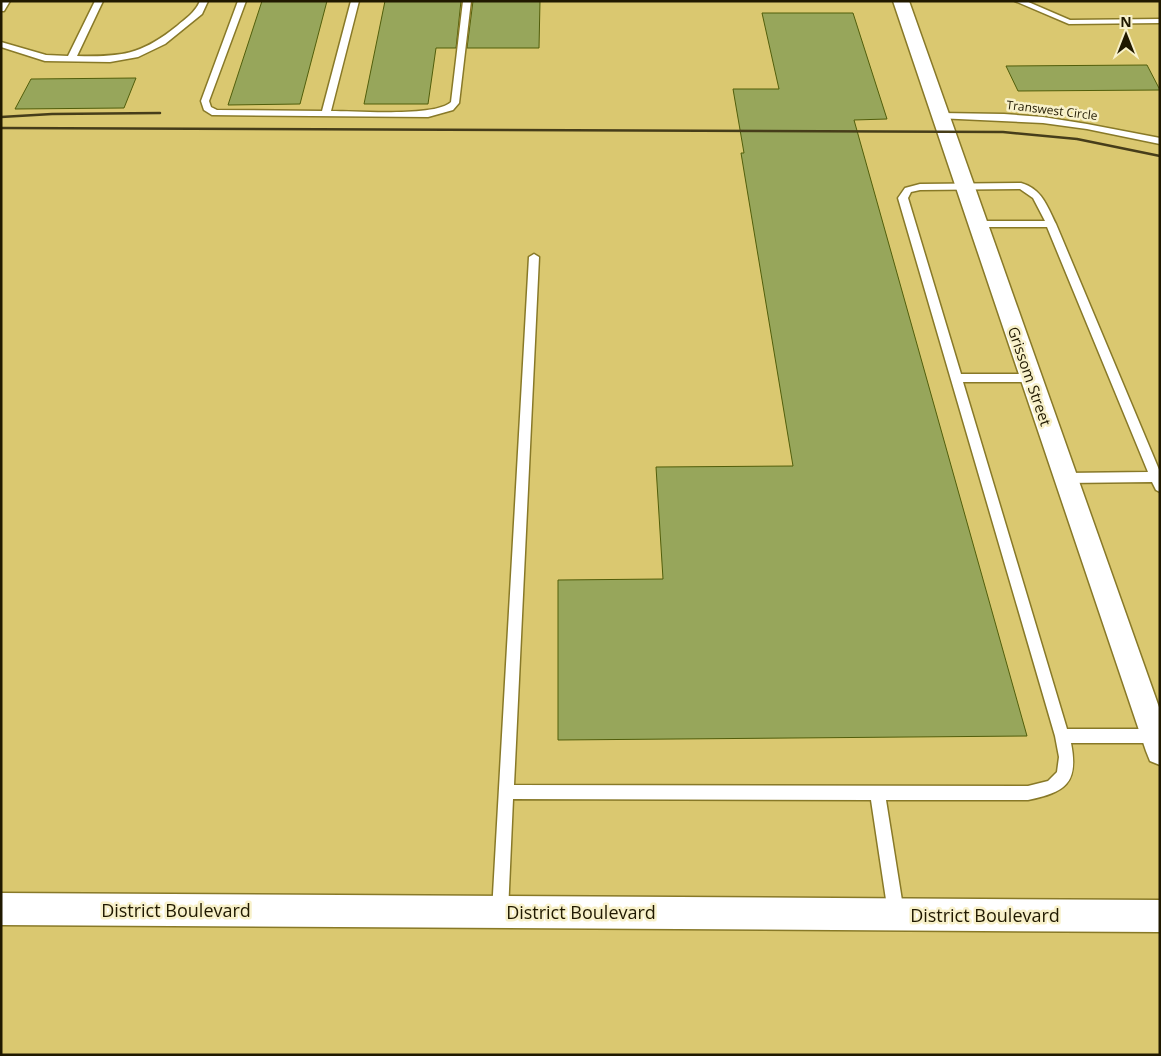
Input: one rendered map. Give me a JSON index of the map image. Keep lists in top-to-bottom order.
{
  "streets": {
    "street": ["Grissom Street", "District Boulevard"],
    "lane": ["Transwest Circle"]
  },
  "crossings": [
    ["Transwest Circle", "Grissom Street"]
  ],
  "north": "top"
}
